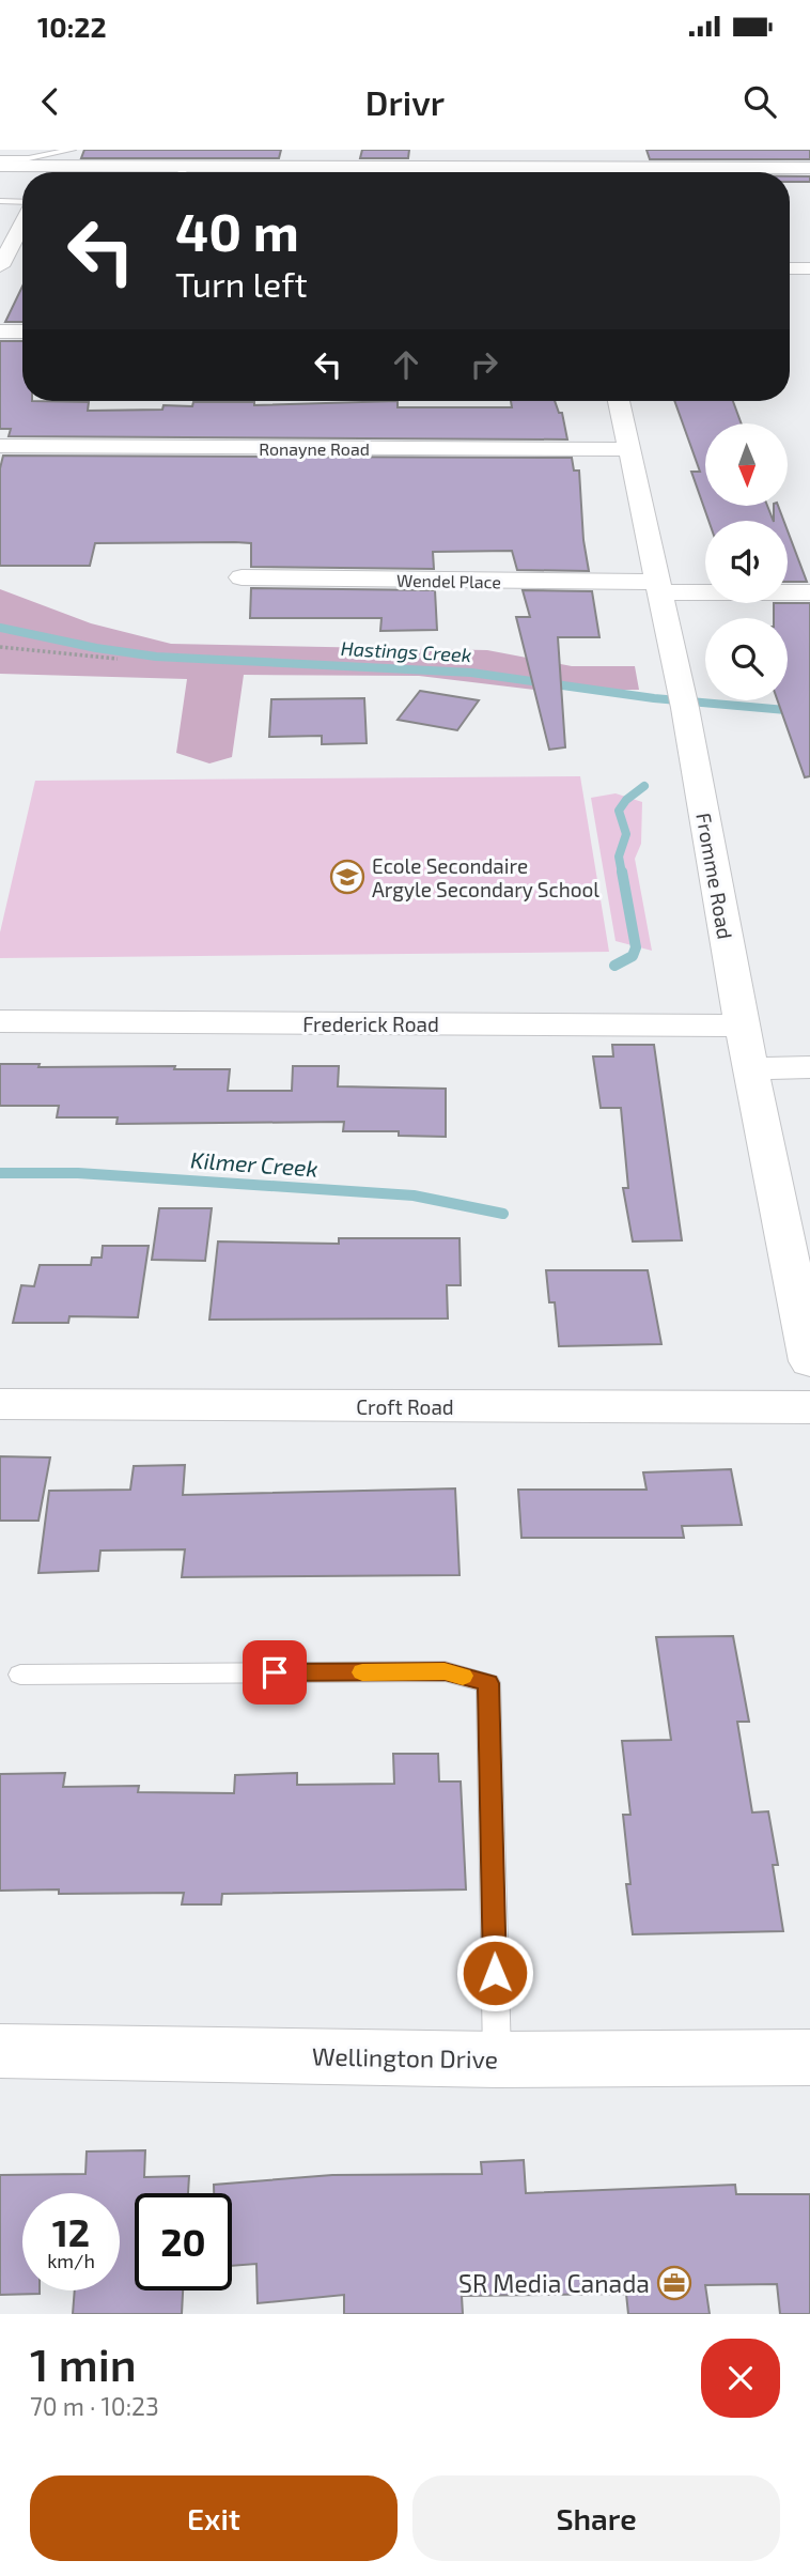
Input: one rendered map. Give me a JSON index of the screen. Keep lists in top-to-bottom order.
{
  "streets": {
    "street": [
      "Ronayne Road",
      "Wendel Place",
      "Fromme Road",
      "Frederick Road",
      "Croft Road",
      "Wellington Drive"
    ]
  },
  "crossings": [
    ["Ronayne Road", "Fromme Road"],
    ["Wendel Place", "Fromme Road"],
    ["Fromme Road", "Frederick Road"]
  ],
  "water": ["Hastings Creek", "Kilmer Creek"],
  "places": {
    "school or university": ["Ecole Secondaire Argyle Secondary School"],
    "office": ["SR Media Canada"]
  },
  "north": "bottom",
  "page": {
    "status": "10:22",
    "header": "Drivr",
    "turn": ["40 m", "Turn left"],
    "speed": "12 km/h",
    "limit": "20",
    "heading": ["1 min", "70 m · 10:23"],
    "buttons": ["Exit", "Share"]
  }
}
